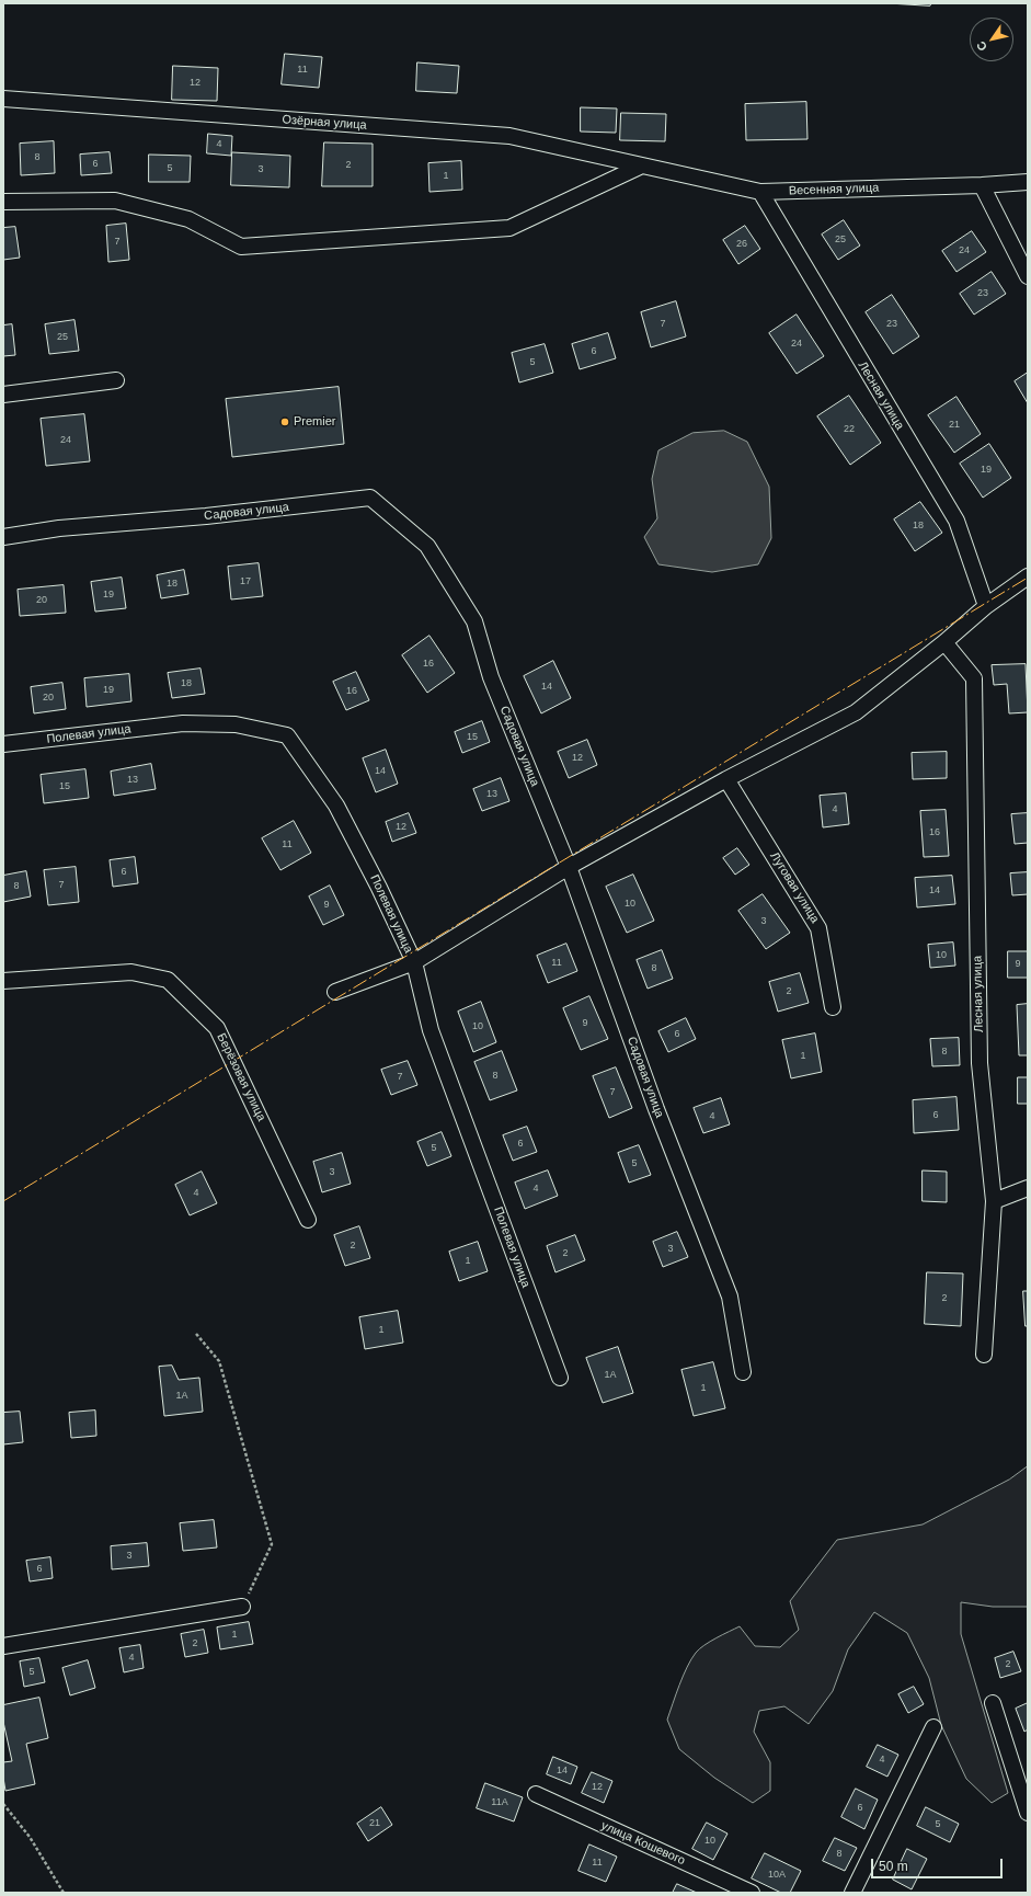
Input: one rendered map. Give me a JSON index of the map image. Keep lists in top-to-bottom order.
{
  "streets": {
    "street": [
      "Озёрная улица",
      "Весенняя улица",
      "Лесная улица",
      "Садовая улица",
      "Полевая улица",
      "Луговая улица",
      "Берёзовая улица",
      "улица Кошевого"
    ]
  },
  "crossings": [
    ["Озёрная улица", "Весенняя улица"],
    ["Весенняя улица", "Лесная улица"]
  ],
  "places": ["Premier"],
  "house_numbers": [
    "11",
    "12",
    "4",
    "8",
    "6",
    "2",
    "5",
    "3",
    "1",
    "25",
    "7",
    "26",
    "24",
    "23",
    "7",
    "23",
    "25",
    "24",
    "6",
    "5",
    "21",
    "22",
    "24",
    "19",
    "18",
    "17",
    "18",
    "19",
    "20",
    "16",
    "18",
    "14",
    "19",
    "16",
    "20",
    "15",
    "12",
    "14",
    "13",
    "15",
    "13",
    "4",
    "12",
    "16",
    "11",
    "6",
    "7",
    "8",
    "14",
    "10",
    "9",
    "3",
    "10",
    "11",
    "9",
    "8",
    "2",
    "9",
    "10",
    "6",
    "8",
    "1",
    "8",
    "7",
    "7",
    "6",
    "4",
    "6",
    "5",
    "5",
    "3",
    "4",
    "4",
    "2",
    "3",
    "2",
    "1",
    "2",
    "1",
    "1А",
    "1",
    "1А",
    "3",
    "6",
    "1",
    "2",
    "4",
    "2",
    "5",
    "4",
    "14",
    "12",
    "11А",
    "6",
    "21",
    "5",
    "10",
    "8",
    "11",
    "10А"
  ],
  "scale_bar": "50 m",
  "north": "bottom left"
}
